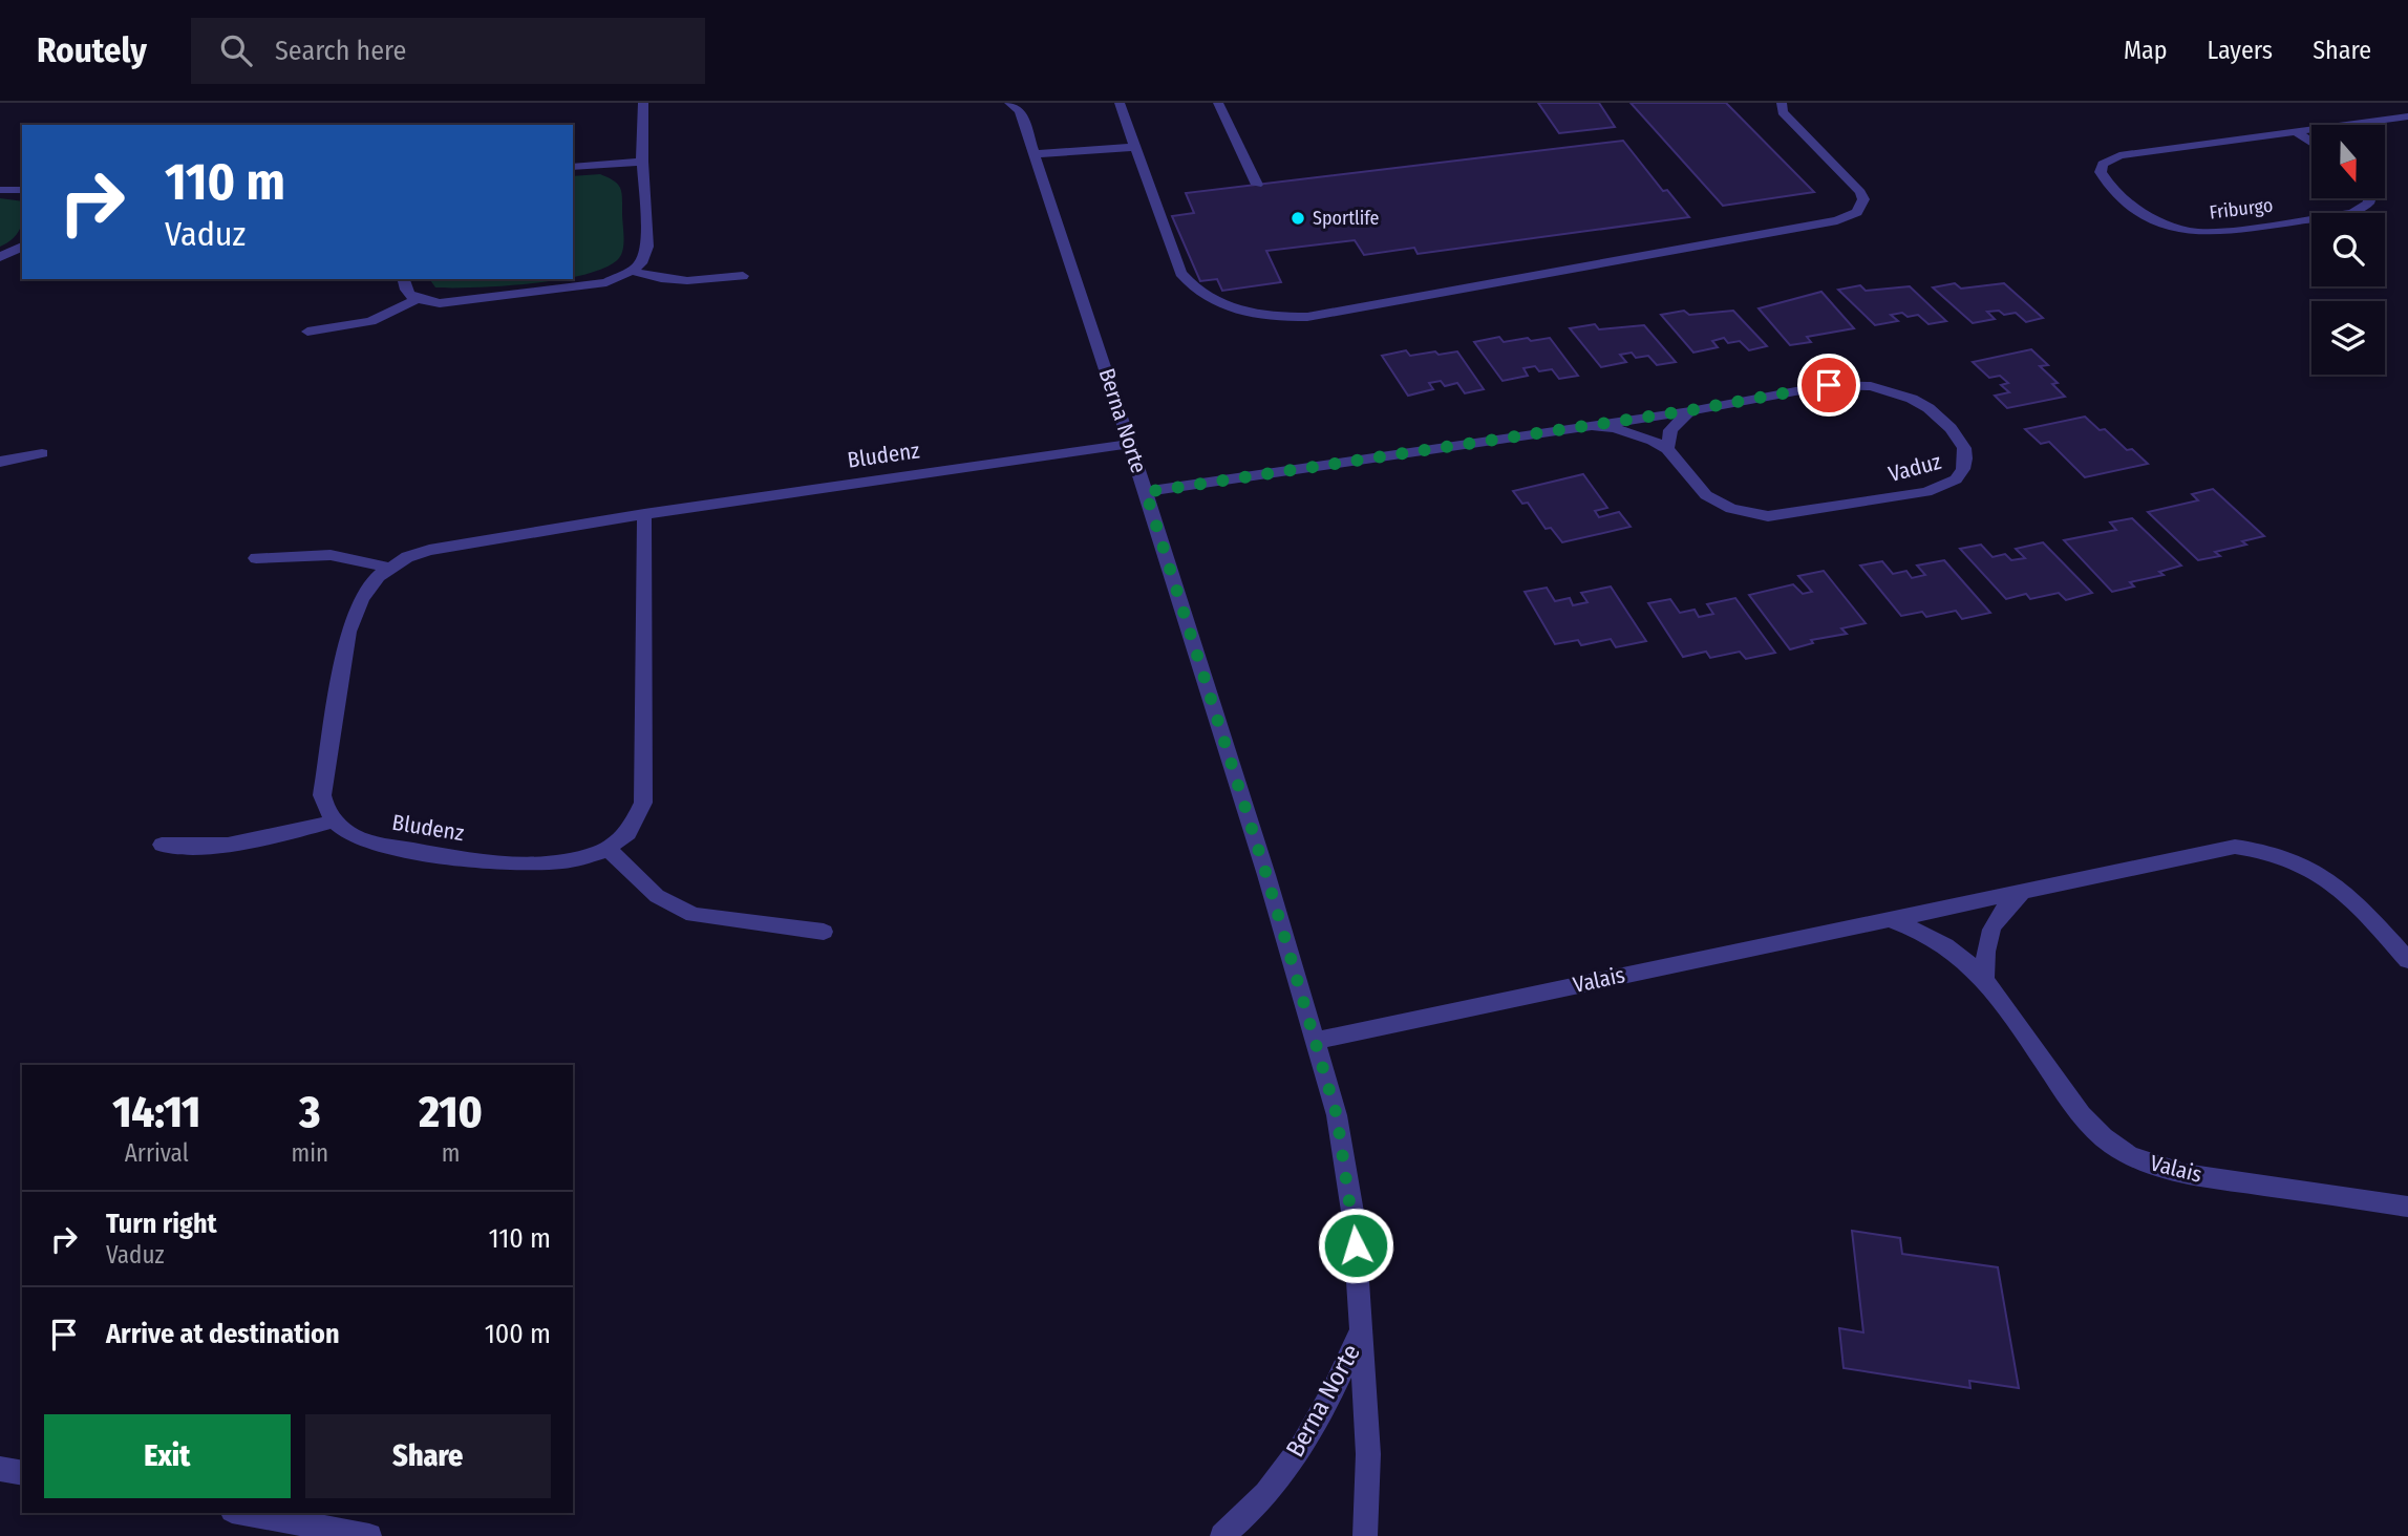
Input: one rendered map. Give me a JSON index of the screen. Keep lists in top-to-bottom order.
{
  "streets": {
    "street": [
      "Friburgo",
      "Berna Norte",
      "Bludenz",
      "Vaduz",
      "Valais"
    ]
  },
  "crossings": [
    ["Berna Norte", "Bludenz"],
    ["Berna Norte", "Vaduz"],
    ["Berna Norte", "Valais"]
  ],
  "places": ["Sportlife"],
  "north": "bottom",
  "page": {
    "header": "Routely",
    "search": "Search here",
    "nav": ["Map", "Layers", "Share"],
    "turn": ["110 m", "Vaduz"],
    "eta": [
      "14:11",
      "Arrival",
      "3",
      "min",
      "210",
      "m"
    ],
    "list": [
      {
        "name": "Turn right",
        "note": "Vaduz",
        "value": "110 m"
      },
      {
        "name": "Arrive at destination",
        "value": "100 m"
      }
    ],
    "buttons": ["Exit", "Share"]
  }
}
